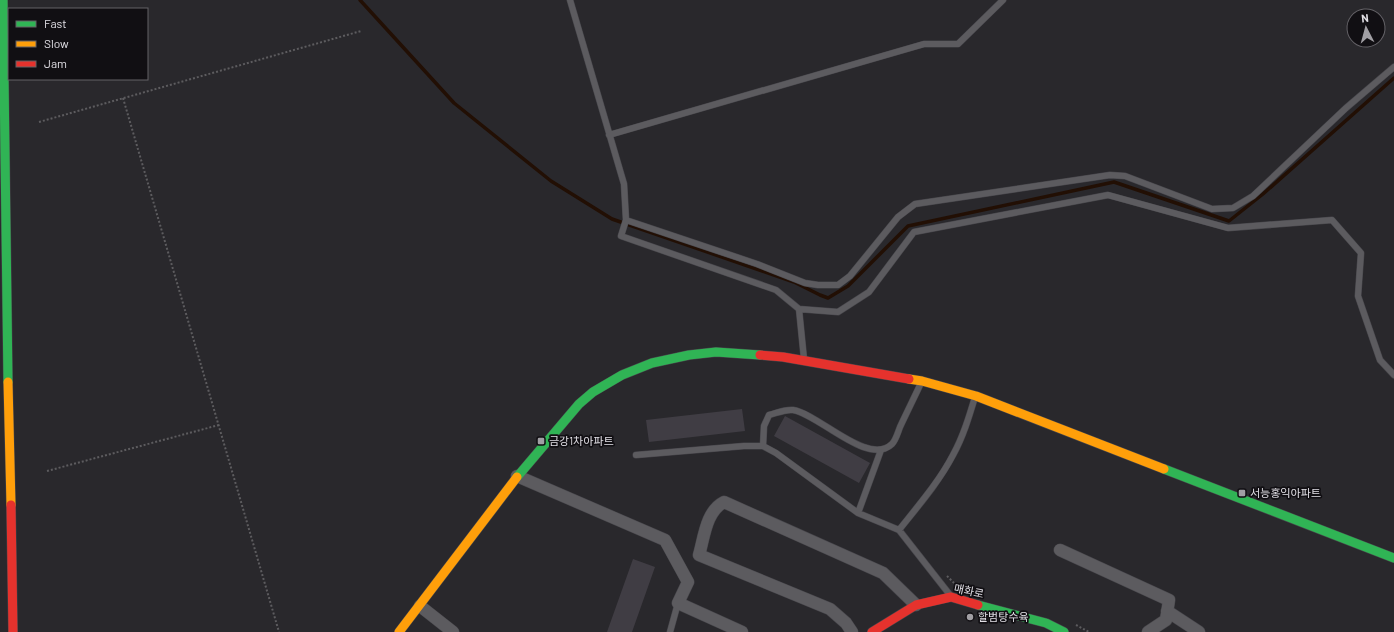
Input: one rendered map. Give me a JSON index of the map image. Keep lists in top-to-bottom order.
{
  "streets": {
    "street": ["매화로"]
  },
  "places": {
    "transit": ["금강1차아파트", "서능홍익아파트"],
    "other": ["할범탕수육"]
  },
  "legend": ["Fast", "Slow", "Jam"],
  "north": "top"
}
